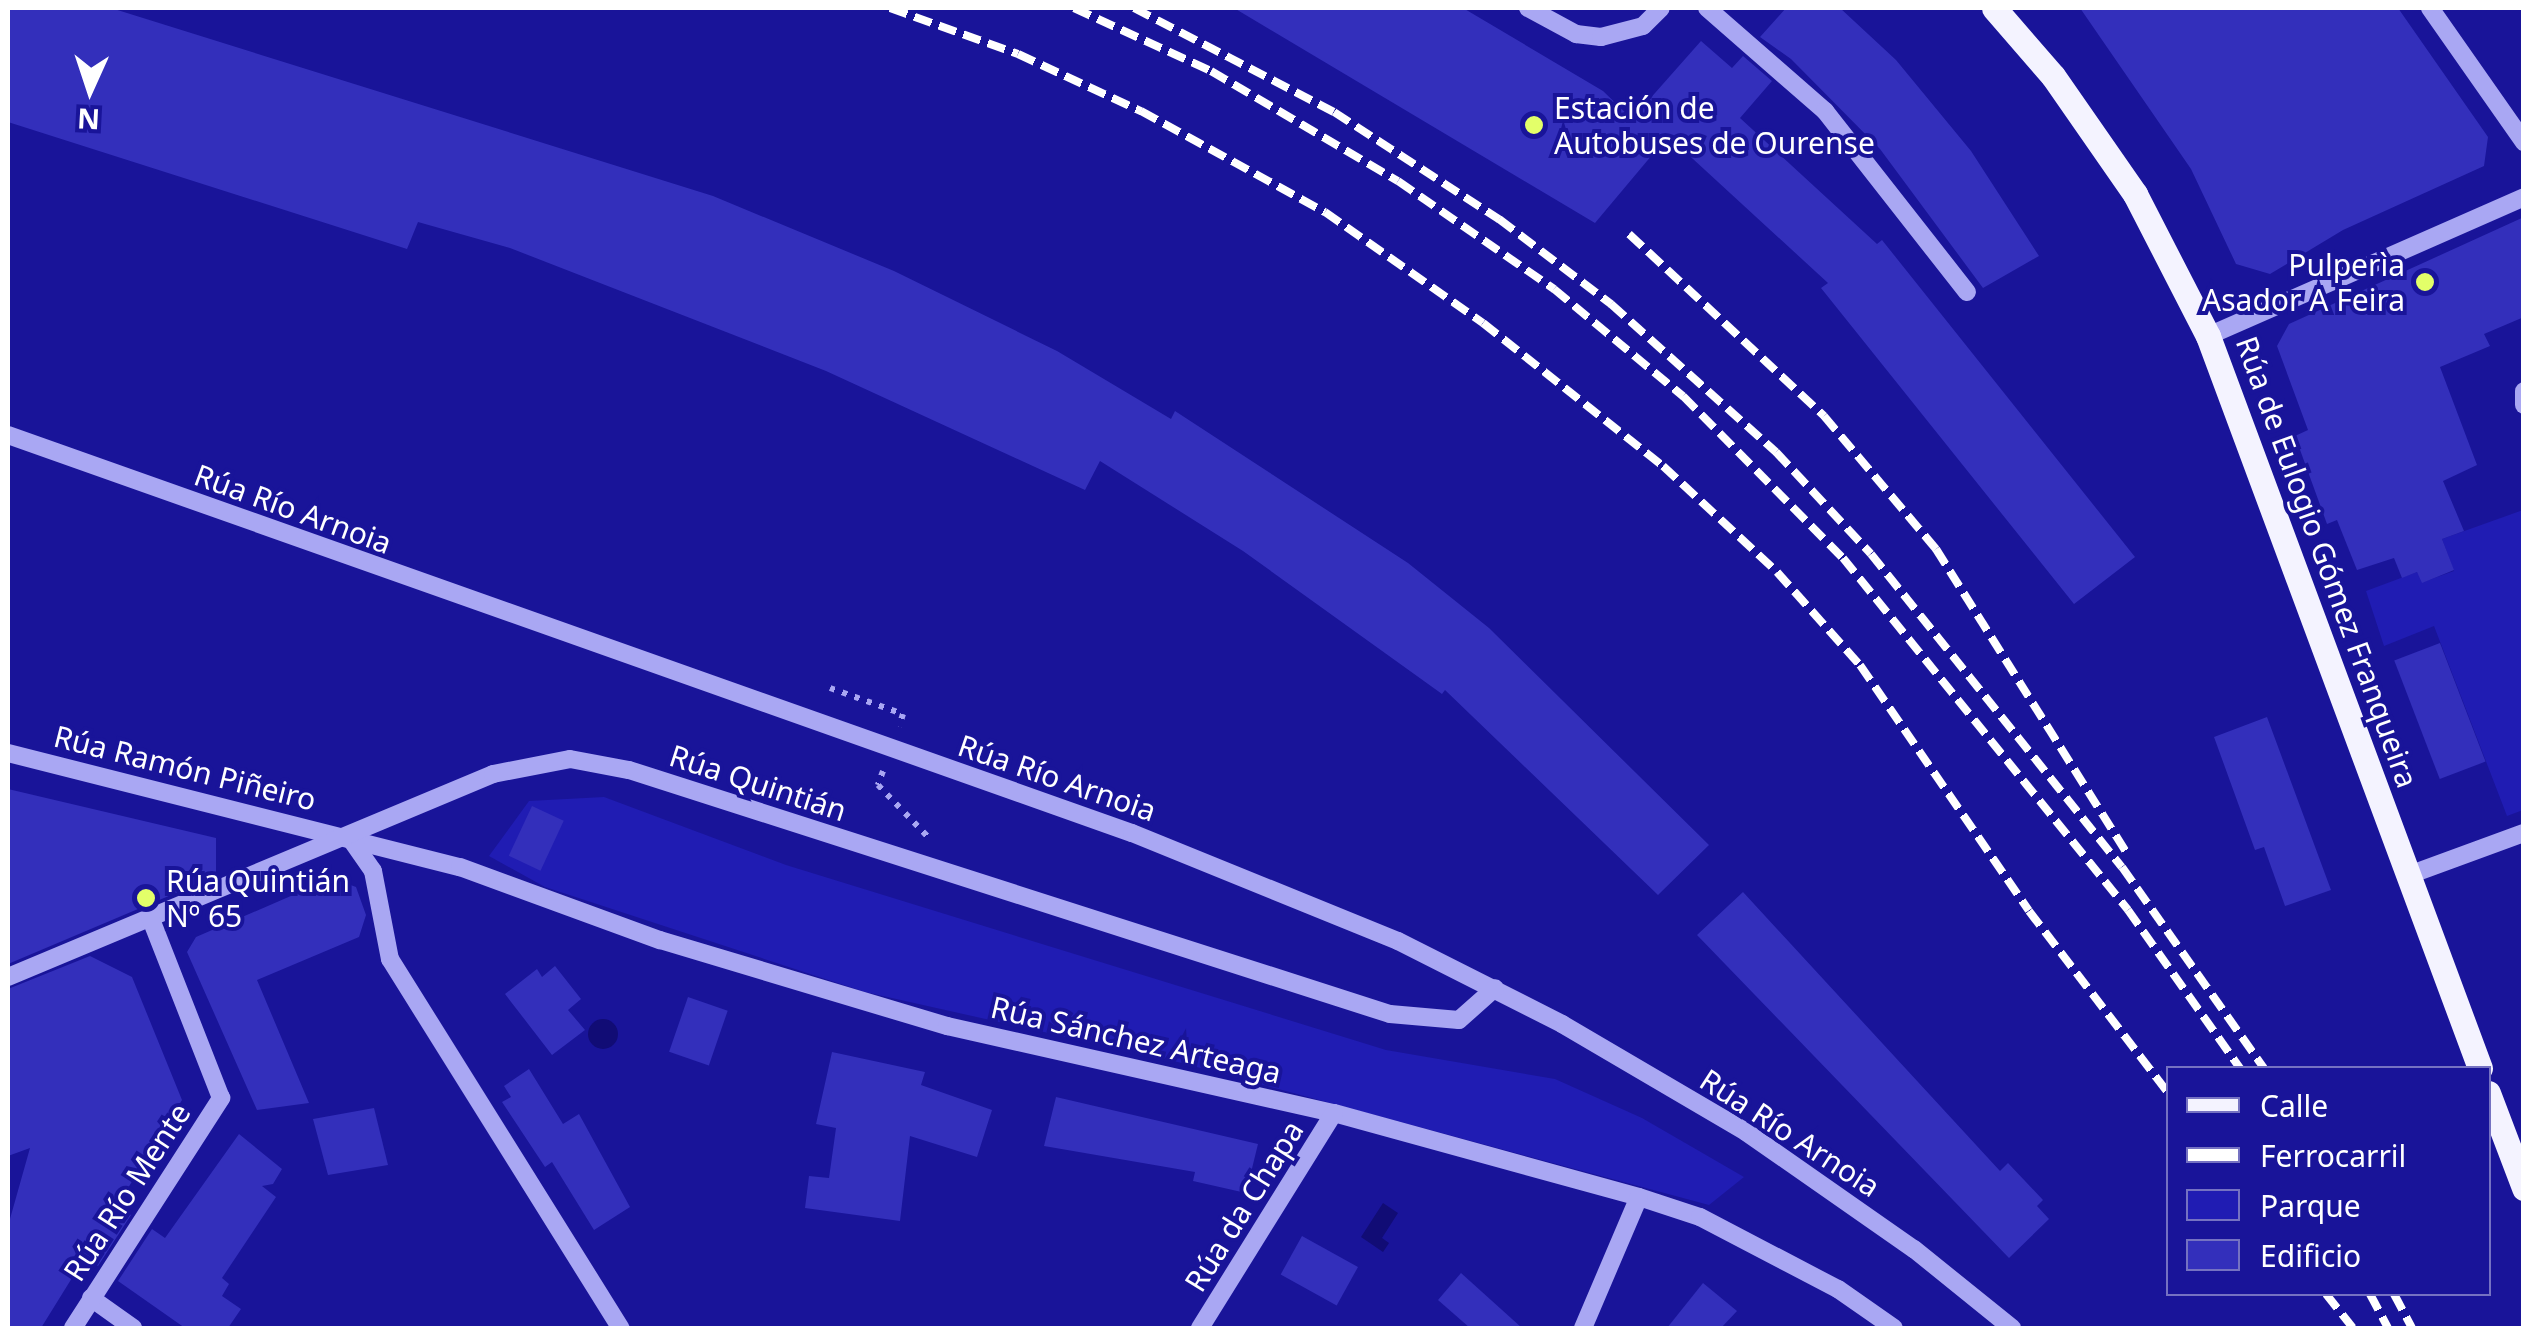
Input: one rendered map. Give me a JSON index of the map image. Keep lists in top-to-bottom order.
{
  "streets": {
    "main road": ["Rúa de Eulogio Gómez Franqueira"],
    "street": [
      "Rúa Río Arnoia",
      "Rúa Ramón Piñeiro",
      "Rúa Quintián",
      "Rúa Sánchez Arteaga",
      "Rúa Río Mente",
      "Rúa da Chapa"
    ]
  },
  "crossings": [
    ["Rúa Río Arnoia", "Rúa Quintián"],
    ["Rúa Ramón Piñeiro", "Rúa Quintián"],
    ["Rúa Ramón Piñeiro", "Rúa Sánchez Arteaga"],
    ["Rúa Quintián", "Rúa Sánchez Arteaga"],
    ["Rúa Quintián", "Rúa Río Mente"],
    ["Rúa Sánchez Arteaga", "Rúa da Chapa"]
  ],
  "places": ["Estación de Autobuses de Ourense", "Pulperìa Asador A Feira", "Rúa Quintián Nº 65"],
  "legend": [
    "Calle",
    "Ferrocarril",
    "Parque",
    "Edificio"
  ],
  "north": "bottom"
}
